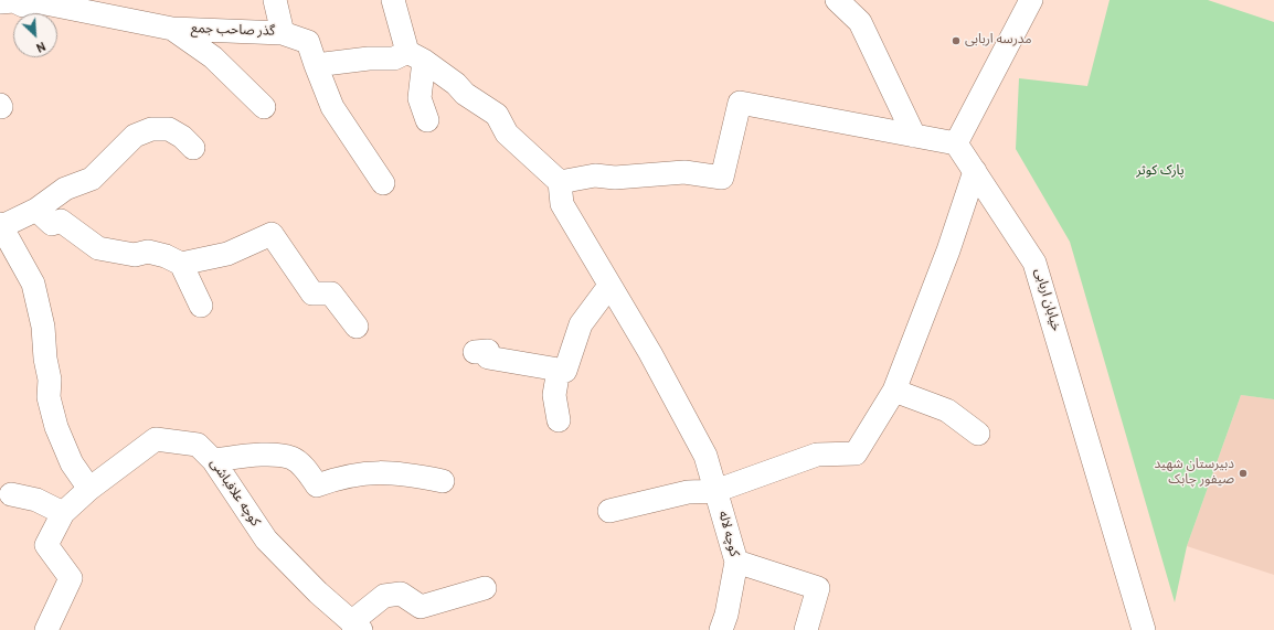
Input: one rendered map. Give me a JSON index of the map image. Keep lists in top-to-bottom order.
{
  "streets": {
    "street": [
      "گذر صاحب جمع",
      "خیابان اربابی",
      "کوچه علافباشی",
      "کوچه لاله"
    ]
  },
  "parks": ["پارک کوثر"],
  "places": ["مدرسه اربابی", "دبیرستان شهید صیفور چابک"],
  "north": "bottom right"
}
